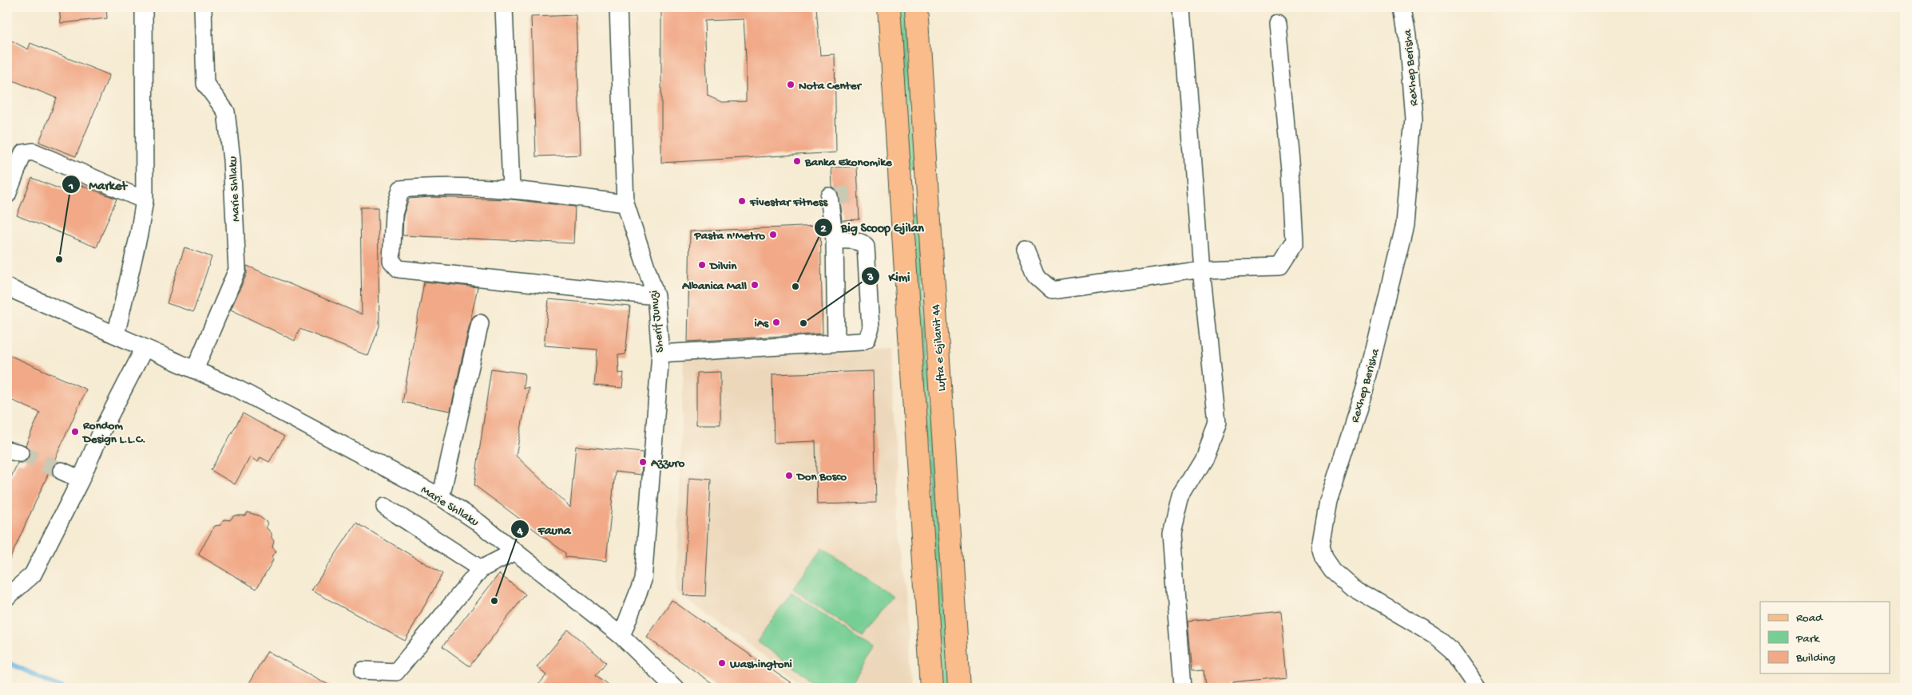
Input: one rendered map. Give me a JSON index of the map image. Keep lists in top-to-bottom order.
{
  "streets": {
    "main road": ["Lufta e Gjilanit 44"],
    "street": ["Rexhep Berisha", "Marie Shllaku", "Sherif Junuzi"]
  },
  "crossings": [
    ["Marie Shllaku", "Sherif Junuzi"]
  ],
  "places": [
    "Nota Center",
    "Banka Ekonomike",
    "Fivestar Fitness",
    "Pasta n'Metro",
    "Market",
    "Dilvin",
    "Albanica Mall",
    "Big Scoop Gjilan",
    "iAs",
    "Kimi",
    "Rondom Design L.L.C.",
    "Azzuro",
    "Don Bosco",
    "Fauna",
    "Washingtoni"
  ],
  "legend": ["Road", "Park", "Building"]
}
